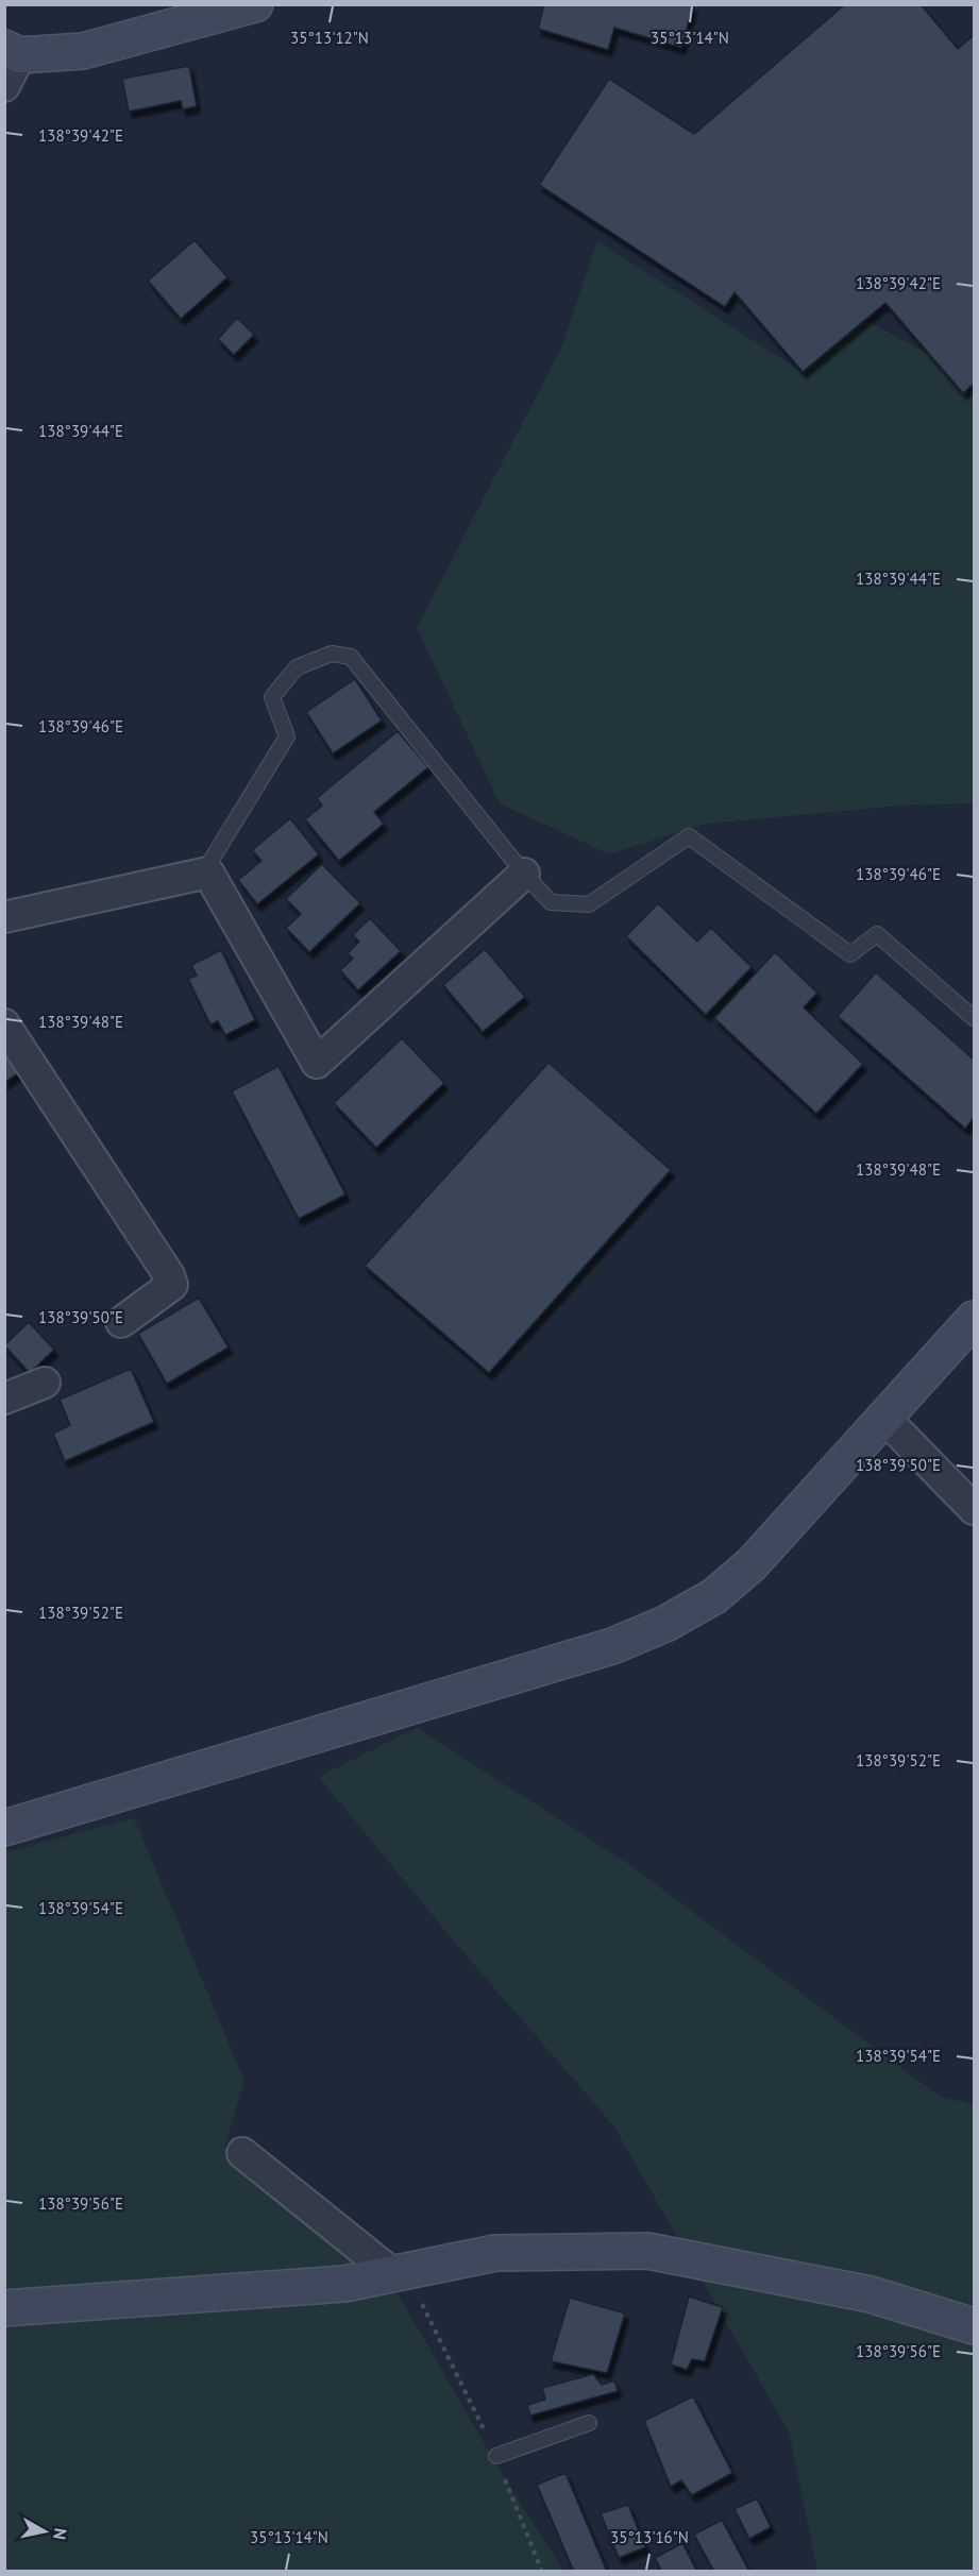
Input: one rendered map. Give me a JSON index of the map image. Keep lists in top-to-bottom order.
{
  "north": "right",
  "coordinates": [
    "35°13'12\"N",
    "35°13'14\"N",
    "138°39'42\"E",
    "138°39'44\"E",
    "138°39'46\"E",
    "138°39'48\"E",
    "138°39'50\"E",
    "138°39'52\"E",
    "138°39'54\"E",
    "138°39'56\"E",
    "35°13'16\"N"
  ]
}
